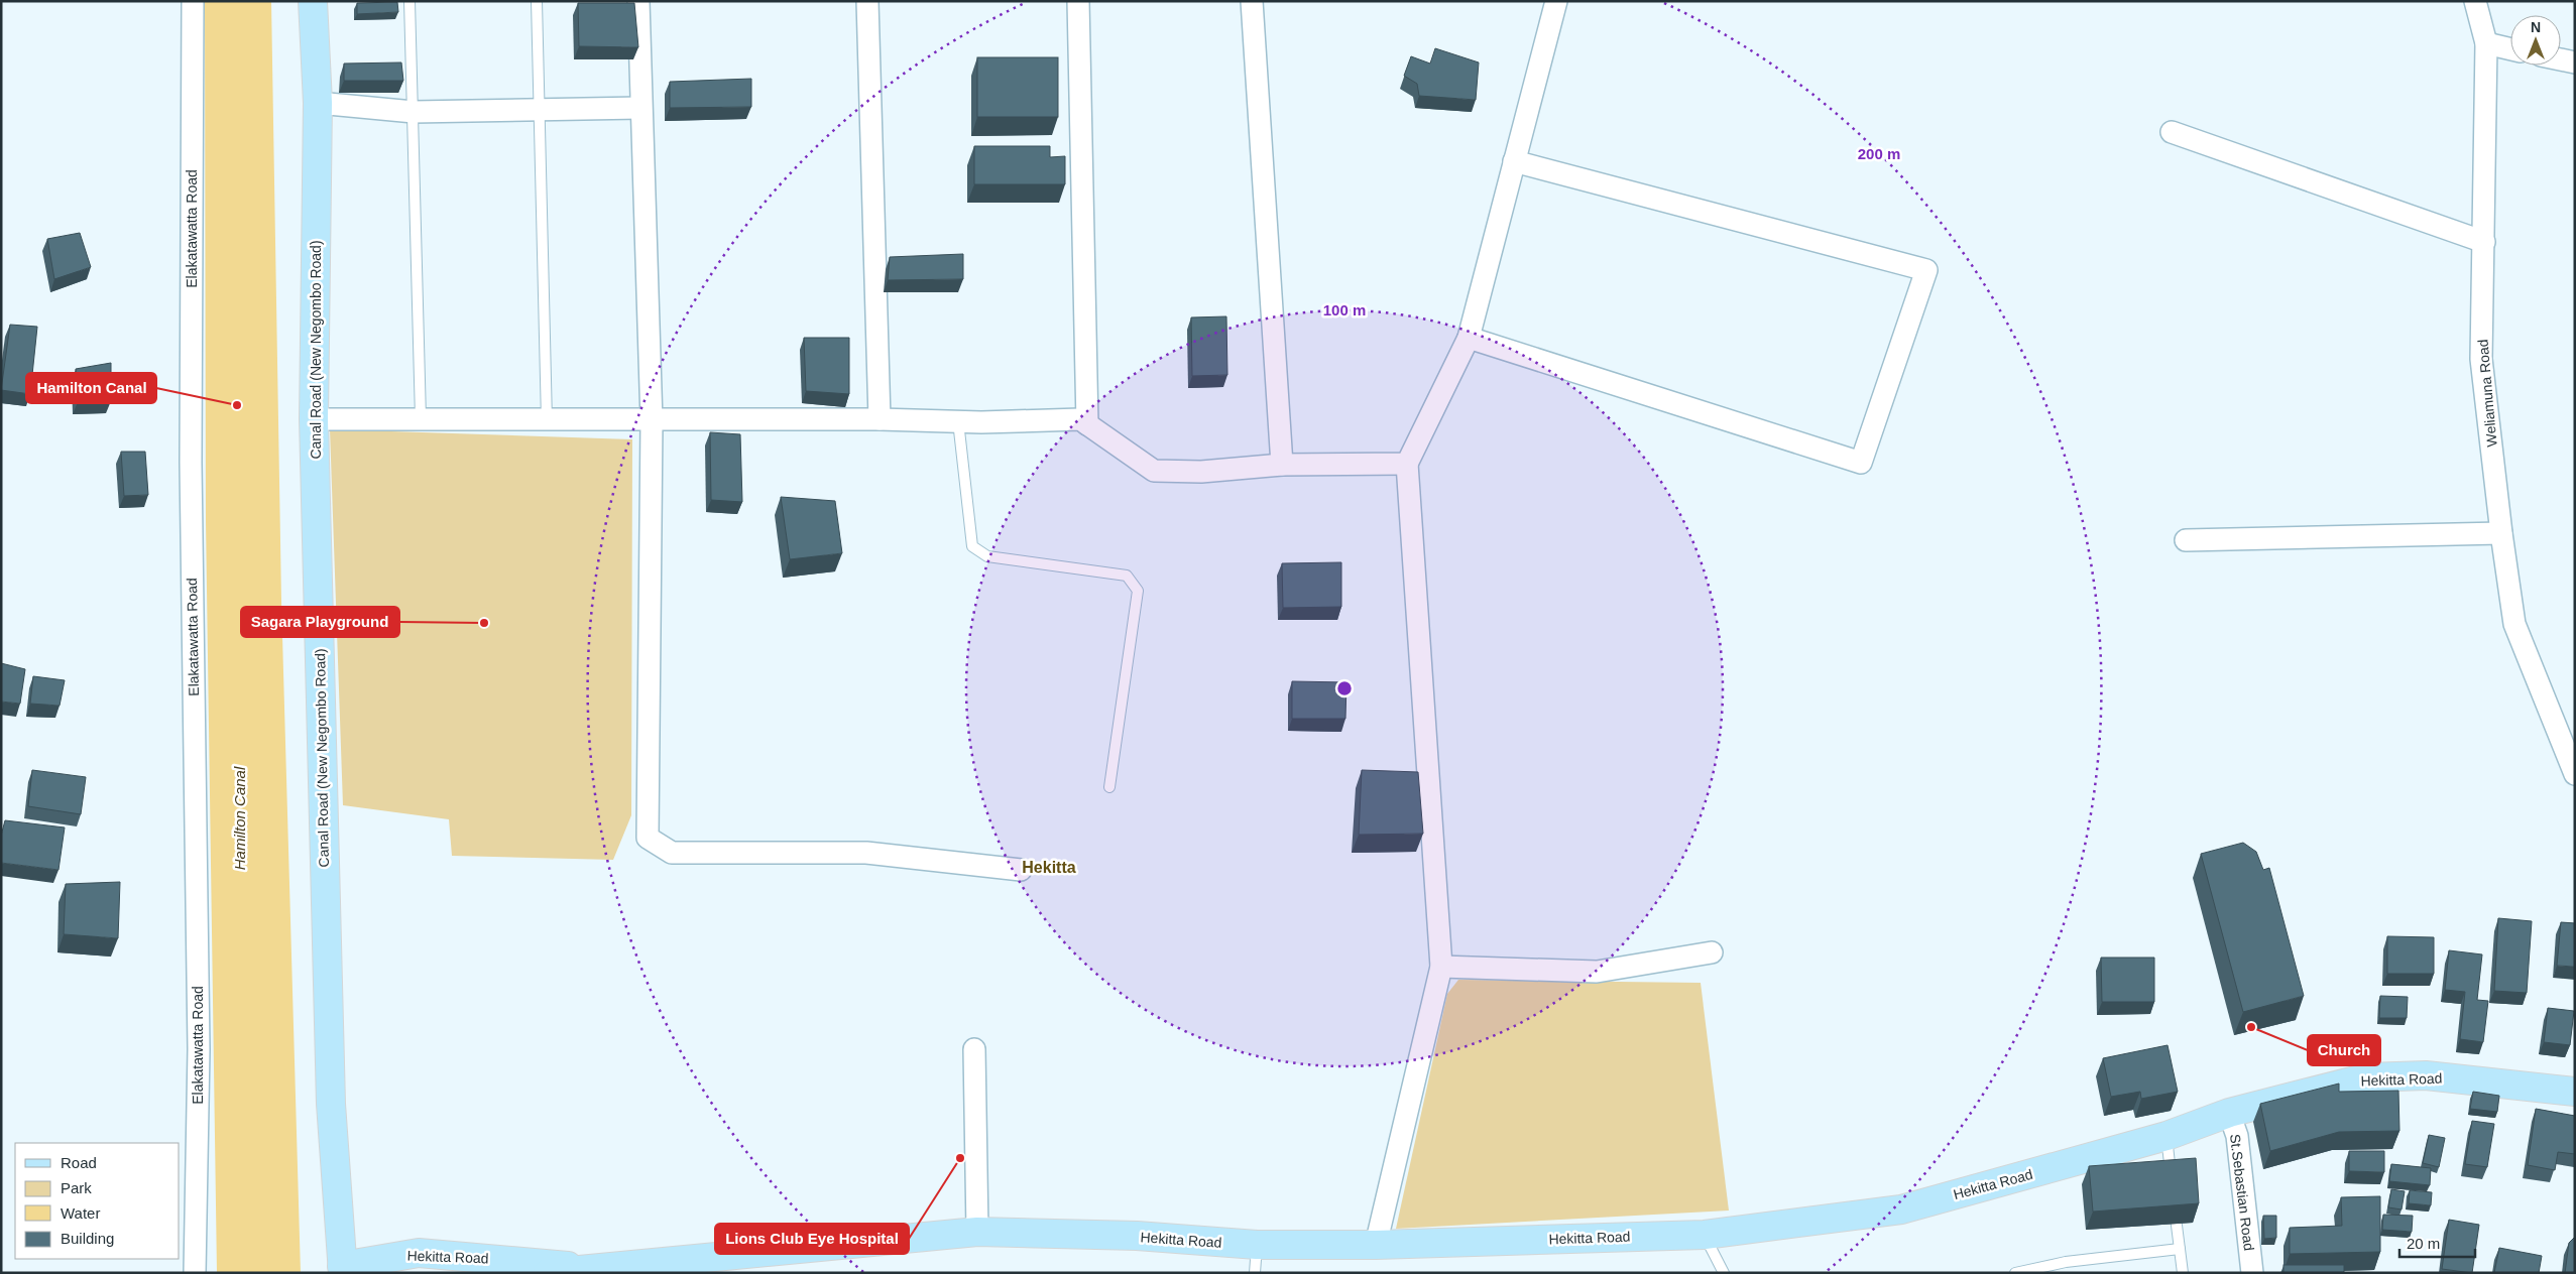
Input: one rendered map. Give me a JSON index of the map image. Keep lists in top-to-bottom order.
{
  "streets": {
    "main road": ["Canal Road (New Negombo Road)", "Hekitta Road"],
    "street": ["Elakatawatta Road", "Weliamuna Road", "St.Sebastian Road"]
  },
  "crossings": [
    ["Canal Road (New Negombo Road)", "Hekitta Road"],
    ["Hekitta Road", "St.Sebastian Road"]
  ],
  "districts": ["Hekitta"],
  "water": ["Hamilton Canal"],
  "places": [
    "Hamilton Canal",
    "Sagara Playground",
    "Church",
    "Lions Club Eye Hospital"
  ],
  "legend": [
    "Road",
    "Park",
    "Water",
    "Building"
  ],
  "scale_bar": "20 m",
  "north": "top",
  "rings": ["200 m", "100 m"]
}
